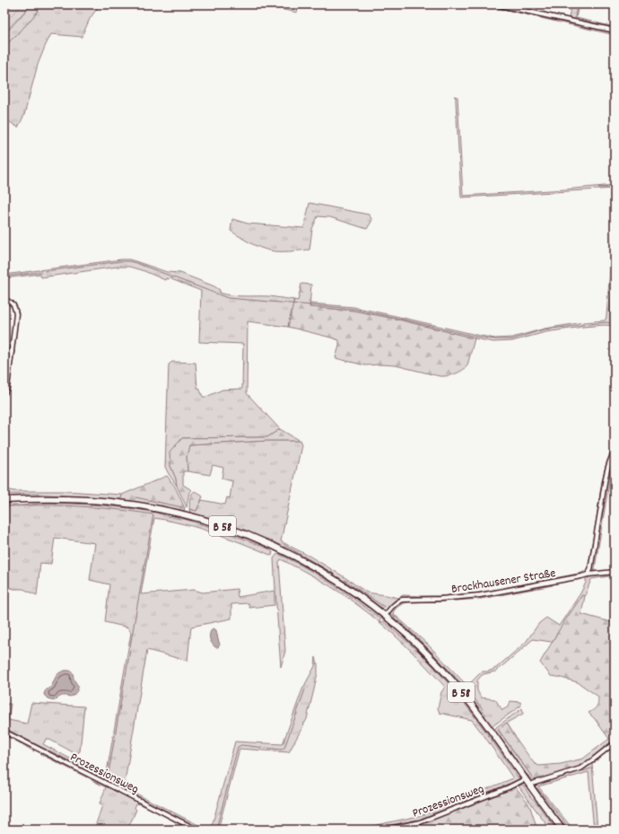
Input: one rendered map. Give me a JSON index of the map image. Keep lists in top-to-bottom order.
{
  "streets": {
    "main road": ["B 58"],
    "street": ["Brockhausener Straße", "Prozessionsweg"]
  },
  "crossings": [
    ["B 58", "Brockhausener Straße"],
    ["B 58", "Prozessionsweg"]
  ]
}
